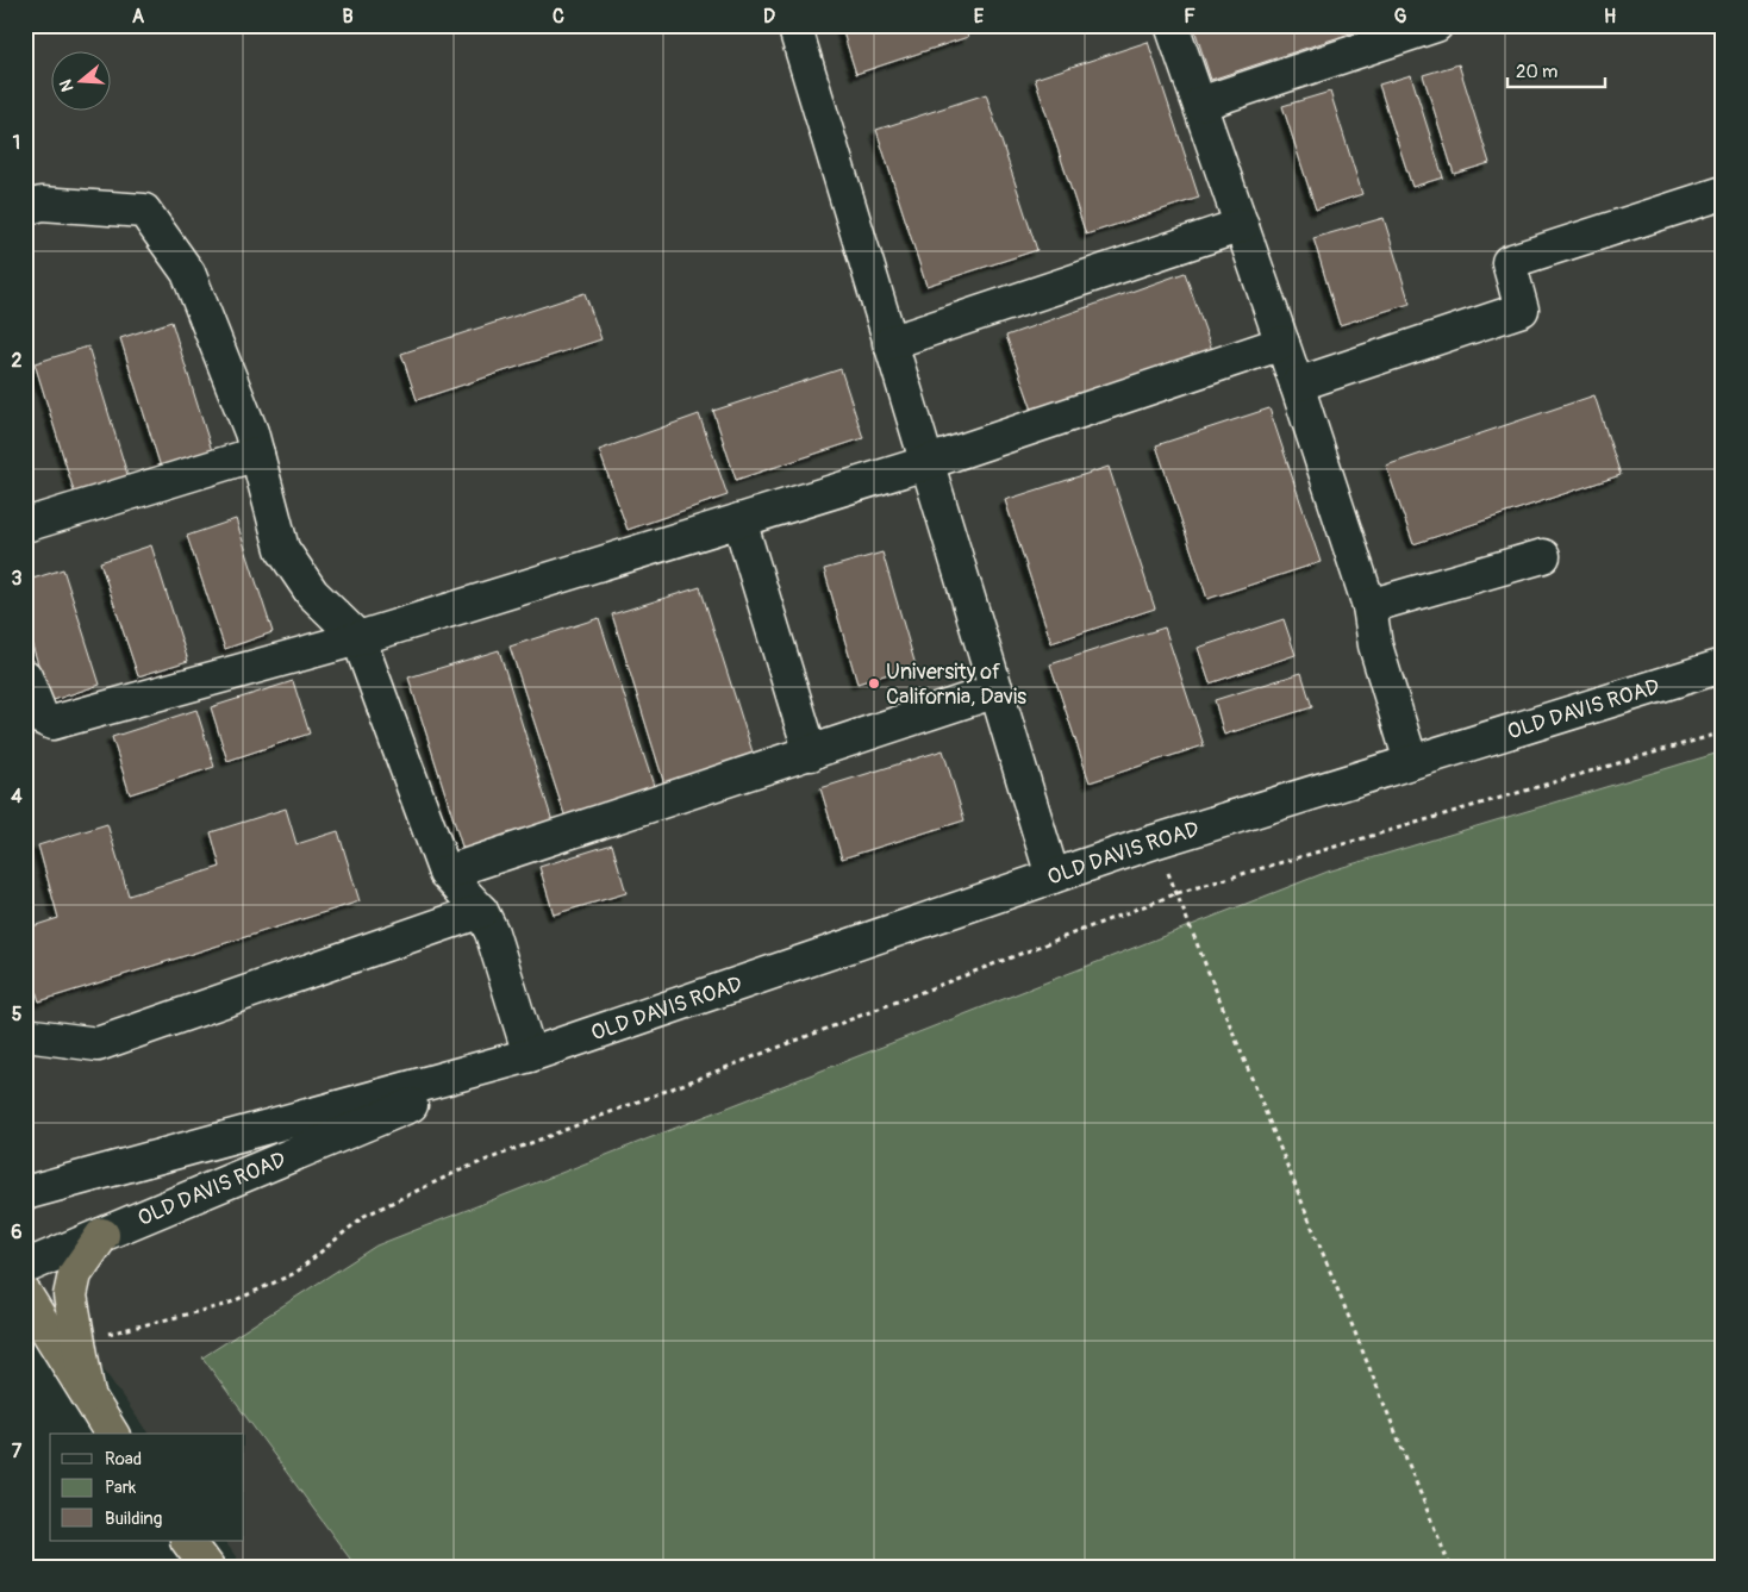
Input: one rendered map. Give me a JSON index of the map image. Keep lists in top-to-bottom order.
{
  "streets": {
    "street": ["OLD DAVIS ROAD"]
  },
  "places": ["University of California, Davis"],
  "legend": ["Road", "Park", "Building"],
  "scale_bar": "20 m",
  "north": "left",
  "grid": {
    "columns": [
      "A",
      "B",
      "C",
      "D",
      "E",
      "F",
      "G",
      "H"
    ],
    "rows": [
      "1",
      "2",
      "3",
      "4",
      "5",
      "6",
      "7"
    ]
  }
}
